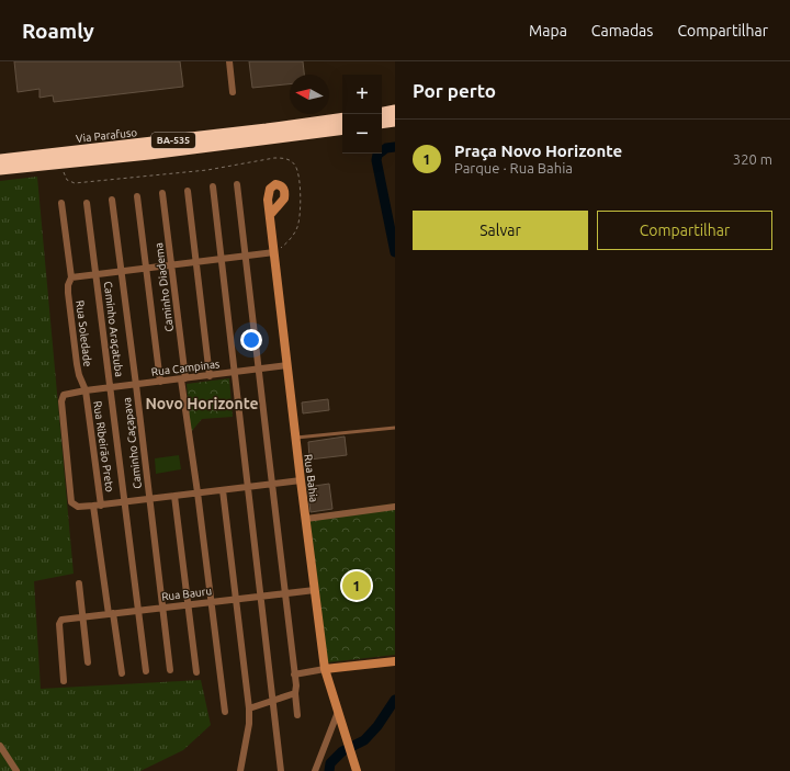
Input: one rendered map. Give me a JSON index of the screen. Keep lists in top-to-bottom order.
{
  "streets": {
    "highway": ["Via Parafuso", "BA-535"],
    "street": [
      "Caminho Diadema",
      "Caminho Araçatuba",
      "Rua Soledade",
      "Rua Campinas",
      "Caminho Caçapava",
      "Rua Ribeirão Preto",
      "Rua Bahia",
      "Rua Bauru"
    ]
  },
  "crossings": [
    ["Caminho Diadema", "Rua Campinas"],
    ["Caminho Diadema", "Rua Bauru"],
    ["Caminho Araçatuba", "Rua Campinas"],
    ["Caminho Araçatuba", "Rua Bauru"],
    ["Rua Soledade", "Rua Campinas"],
    ["Rua Soledade", "Rua Ribeirão Preto"],
    ["Rua Campinas", "Caminho Caçapava"],
    ["Rua Campinas", "Rua Ribeirão Preto"],
    ["Rua Campinas", "Rua Bahia"],
    ["Caminho Caçapava", "Rua Bauru"],
    ["Rua Ribeirão Preto", "Rua Bauru"],
    ["Rua Bahia", "Rua Bauru"]
  ],
  "districts": ["Novo Horizonte"],
  "north": "left",
  "page": {
    "header": "Roamly",
    "nav": ["Mapa", "Camadas", "Compartilhar"],
    "heading": "Por perto",
    "map_buttons": ["+", "−"],
    "list": [
      {
        "mark": "1",
        "name": "Praça Novo Horizonte",
        "note": "Parque · Rua Bahia",
        "value": "320 m"
      }
    ],
    "buttons": ["Salvar", "Compartilhar"],
    "pins": "1"
  }
}
